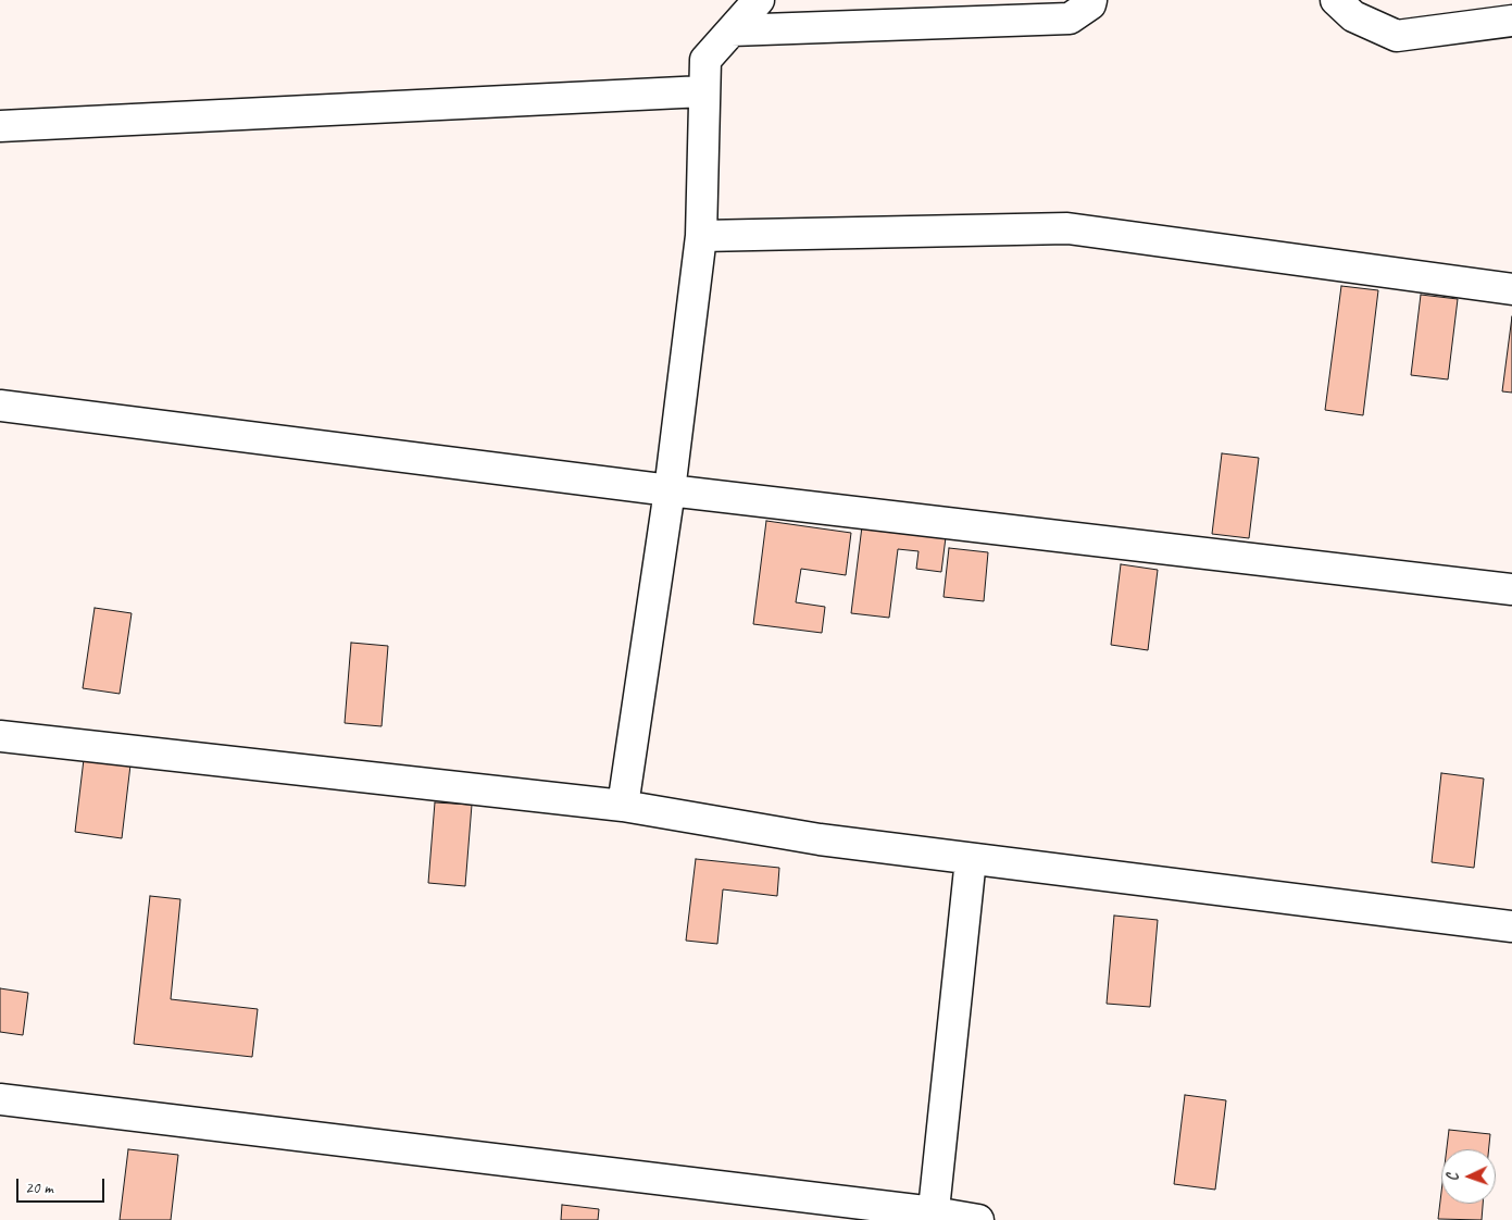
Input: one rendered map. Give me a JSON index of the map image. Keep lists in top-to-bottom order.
{
  "scale_bar": "20 m",
  "north": "left"
}
